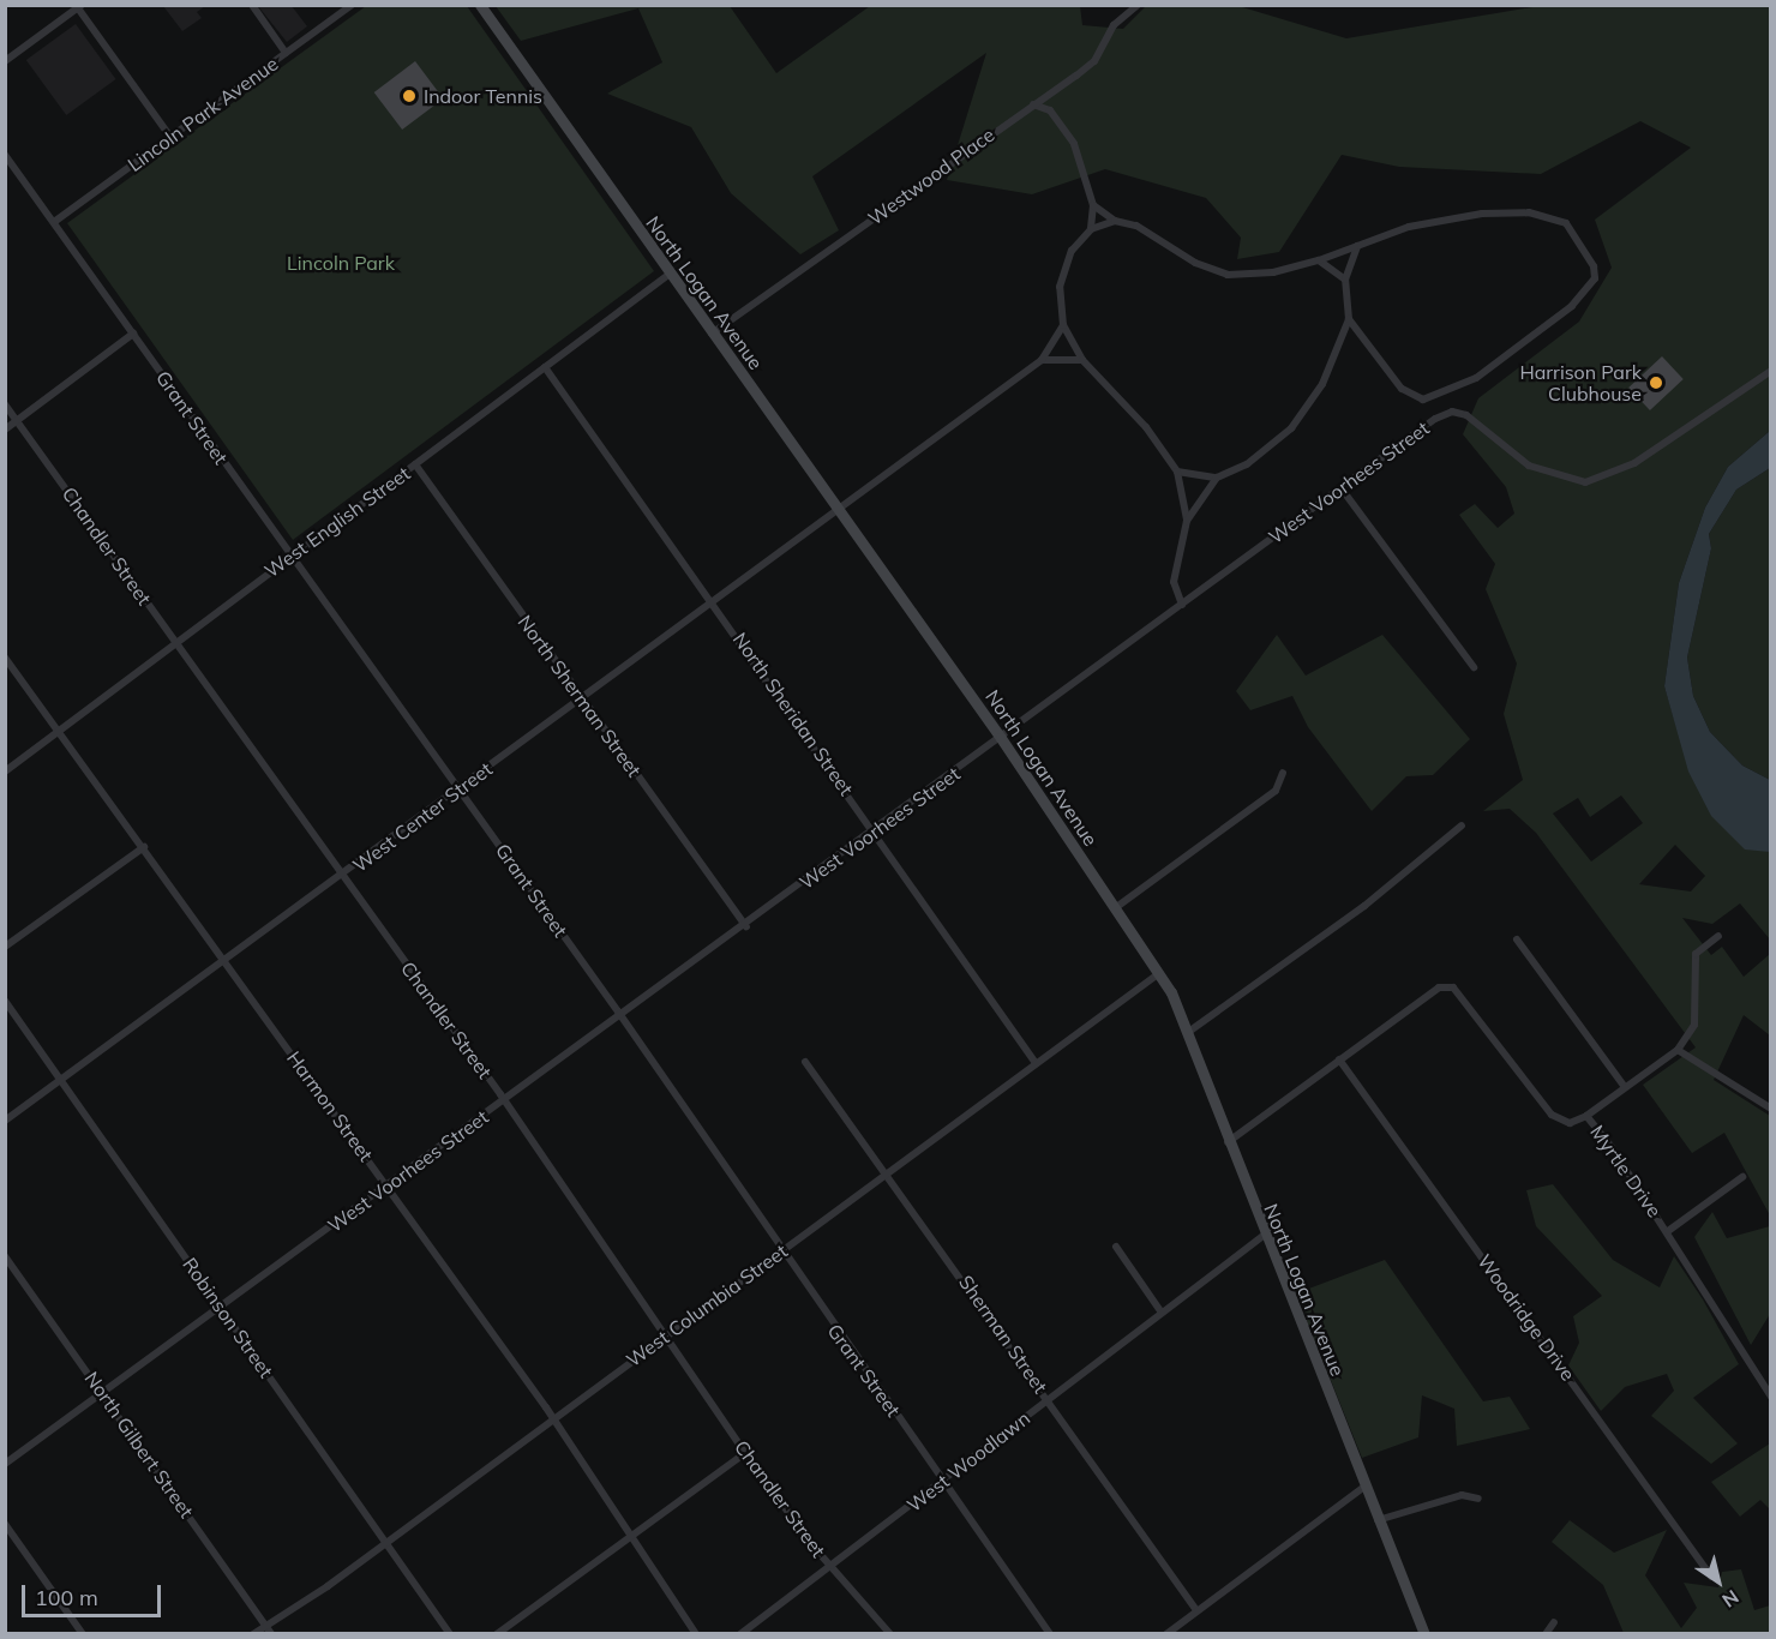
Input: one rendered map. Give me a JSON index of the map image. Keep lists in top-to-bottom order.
{
  "streets": {
    "street": [
      "Lincoln Park Avenue",
      "Westwood Place",
      "North Logan Avenue",
      "Grant Street",
      "West Voorhees Street",
      "West English Street",
      "Chandler Street",
      "North Sherman Street",
      "North Sheridan Street",
      "West Center Street",
      "Harmon Street",
      "Myrtle Drive",
      "West Columbia Street",
      "Robinson Street",
      "Woodridge Drive",
      "Sherman Street",
      "North Gilbert Street",
      "West Woodlawn"
    ]
  },
  "crossings": [
    ["Lincoln Park Avenue", "Grant Street"],
    ["Westwood Place", "North Logan Avenue"],
    ["North Logan Avenue", "West Voorhees Street"],
    ["North Logan Avenue", "West English Street"],
    ["North Logan Avenue", "West Center Street"],
    ["North Logan Avenue", "West Columbia Street"],
    ["North Logan Avenue", "West Woodlawn"],
    ["Grant Street", "West Voorhees Street"],
    ["Grant Street", "West English Street"],
    ["Grant Street", "West Center Street"],
    ["Grant Street", "West Columbia Street"],
    ["Grant Street", "West Woodlawn"],
    ["West Voorhees Street", "Chandler Street"],
    ["West Voorhees Street", "North Sherman Street"],
    ["West Voorhees Street", "North Sheridan Street"],
    ["West Voorhees Street", "Harmon Street"],
    ["West Voorhees Street", "Robinson Street"],
    ["West Voorhees Street", "North Gilbert Street"],
    ["West English Street", "Chandler Street"],
    ["West English Street", "North Sherman Street"],
    ["West English Street", "North Sheridan Street"],
    ["West English Street", "Harmon Street"],
    ["Chandler Street", "West Center Street"],
    ["Chandler Street", "West Columbia Street"],
    ["Chandler Street", "West Woodlawn"],
    ["North Sherman Street", "West Center Street"],
    ["North Sheridan Street", "West Center Street"],
    ["North Sheridan Street", "West Columbia Street"],
    ["West Center Street", "Harmon Street"],
    ["West Center Street", "Robinson Street"],
    ["Harmon Street", "West Columbia Street"],
    ["Myrtle Drive", "Woodridge Drive"],
    ["West Columbia Street", "Robinson Street"],
    ["West Columbia Street", "Sherman Street"],
    ["West Columbia Street", "North Gilbert Street"],
    ["Sherman Street", "West Woodlawn"]
  ],
  "parks": ["Lincoln Park"],
  "places": ["Indoor Tennis", "Harrison Park Clubhouse"],
  "scale_bar": "100 m",
  "north": "bottom right"
}
